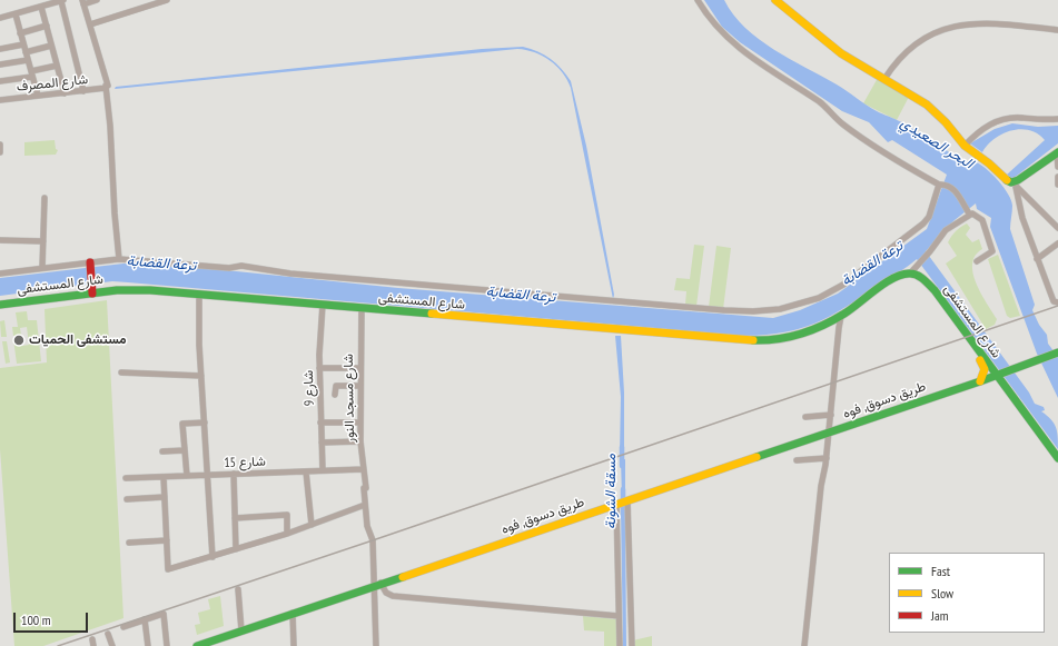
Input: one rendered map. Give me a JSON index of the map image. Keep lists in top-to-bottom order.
{
  "streets": {
    "main road": ["شارع المستشفى", "طريق دسوق, فوه"],
    "street": [
      "شارع المصرف",
      "شارع 9",
      "شارع مسجد النور",
      "شارع 15"
    ]
  },
  "crossings": [
    ["شارع المستشفى", "شارع 9"],
    ["شارع المستشفى", "شارع مسجد النور"],
    ["شارع المستشفى", "طريق دسوق, فوه"],
    ["شارع 9", "شارع 15"],
    ["شارع مسجد النور", "طريق دسوق, فوه"],
    ["شارع مسجد النور", "شارع 15"]
  ],
  "water": ["البحر الصعيدي", "ترعة القضابة", "مسقة الشونة"],
  "places": ["مستشفى الحميات"],
  "legend": ["Fast", "Slow", "Jam"],
  "scale_bar": "100 m"
}
